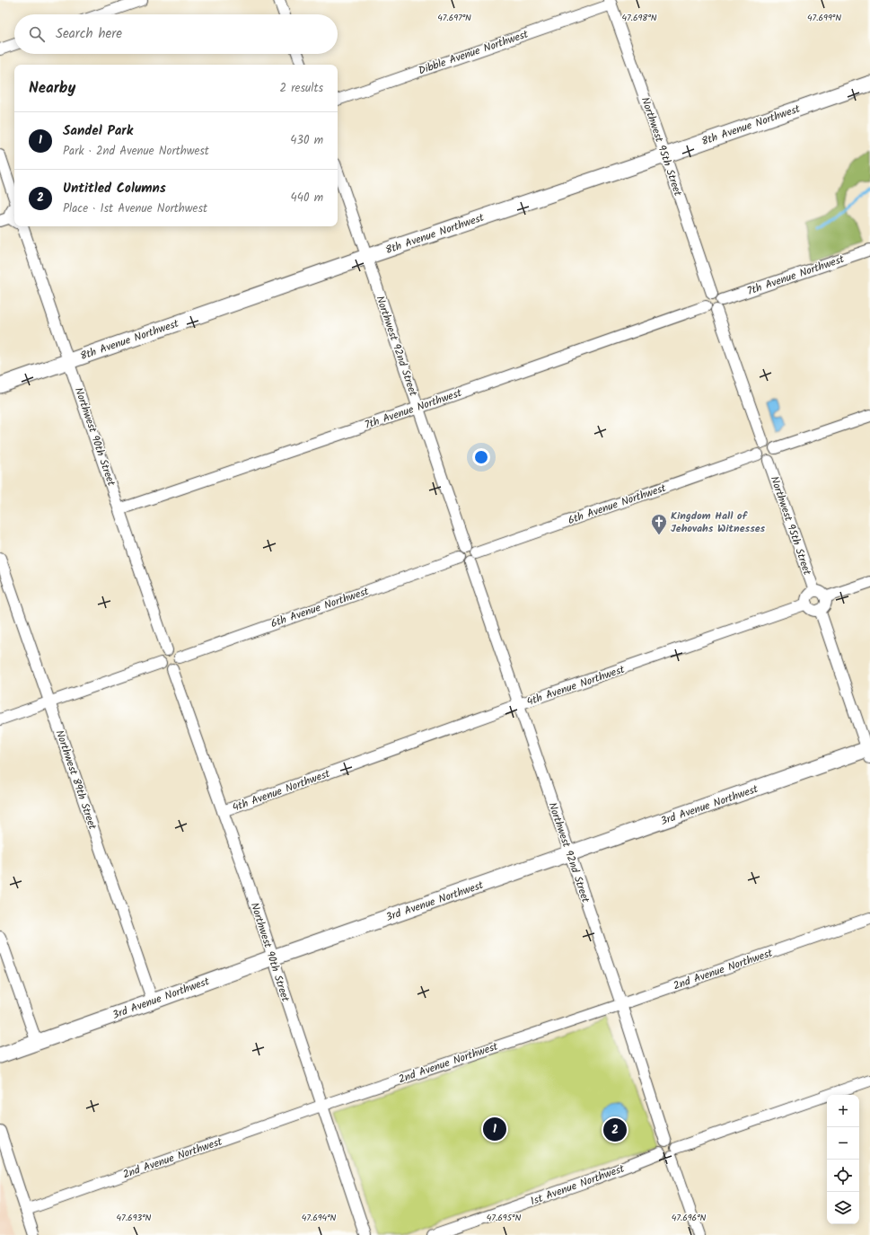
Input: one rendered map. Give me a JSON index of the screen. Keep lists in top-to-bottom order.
{
  "streets": {
    "street": [
      "Dibble Avenue Northwest",
      "8th Avenue Northwest",
      "Northwest 95th Street",
      "7th Avenue Northwest",
      "Northwest 92nd Street",
      "Northwest 90th Street",
      "6th Avenue Northwest",
      "4th Avenue Northwest",
      "Northwest 89th Street",
      "3rd Avenue Northwest",
      "2nd Avenue Northwest",
      "1st Avenue Northwest"
    ]
  },
  "crossings": [
    ["Dibble Avenue Northwest", "Northwest 95th Street"],
    ["8th Avenue Northwest", "Northwest 95th Street"],
    ["8th Avenue Northwest", "Northwest 92nd Street"],
    ["8th Avenue Northwest", "Northwest 90th Street"],
    ["Northwest 95th Street", "7th Avenue Northwest"],
    ["Northwest 95th Street", "6th Avenue Northwest"],
    ["Northwest 95th Street", "4th Avenue Northwest"],
    ["7th Avenue Northwest", "Northwest 92nd Street"],
    ["7th Avenue Northwest", "Northwest 90th Street"],
    ["Northwest 92nd Street", "6th Avenue Northwest"],
    ["Northwest 92nd Street", "4th Avenue Northwest"],
    ["Northwest 92nd Street", "3rd Avenue Northwest"],
    ["Northwest 92nd Street", "2nd Avenue Northwest"],
    ["Northwest 92nd Street", "1st Avenue Northwest"],
    ["Northwest 90th Street", "6th Avenue Northwest"],
    ["Northwest 90th Street", "4th Avenue Northwest"],
    ["Northwest 90th Street", "3rd Avenue Northwest"],
    ["Northwest 90th Street", "2nd Avenue Northwest"],
    ["Northwest 89th Street", "3rd Avenue Northwest"]
  ],
  "places": {
    "church": ["Kingdom Hall of Jehovahs Witnesses"]
  },
  "page": {
    "search": "Search here",
    "heading": ["Nearby", "2 results"],
    "list": [
      {
        "mark": "1",
        "name": "Sandel Park",
        "note": "Park · 2nd Avenue Northwest",
        "value": "430 m"
      },
      {
        "mark": "2",
        "name": "Untitled Columns",
        "note": "Place · 1st Avenue Northwest",
        "value": "440 m"
      }
    ],
    "map_buttons": ["+", "−"],
    "pins": ["1", "2"]
  },
  "coordinates": [
    "47.697°N",
    "47.698°N",
    "47.699°N",
    "47.693°N",
    "47.694°N",
    "47.695°N",
    "47.696°N"
  ]
}
